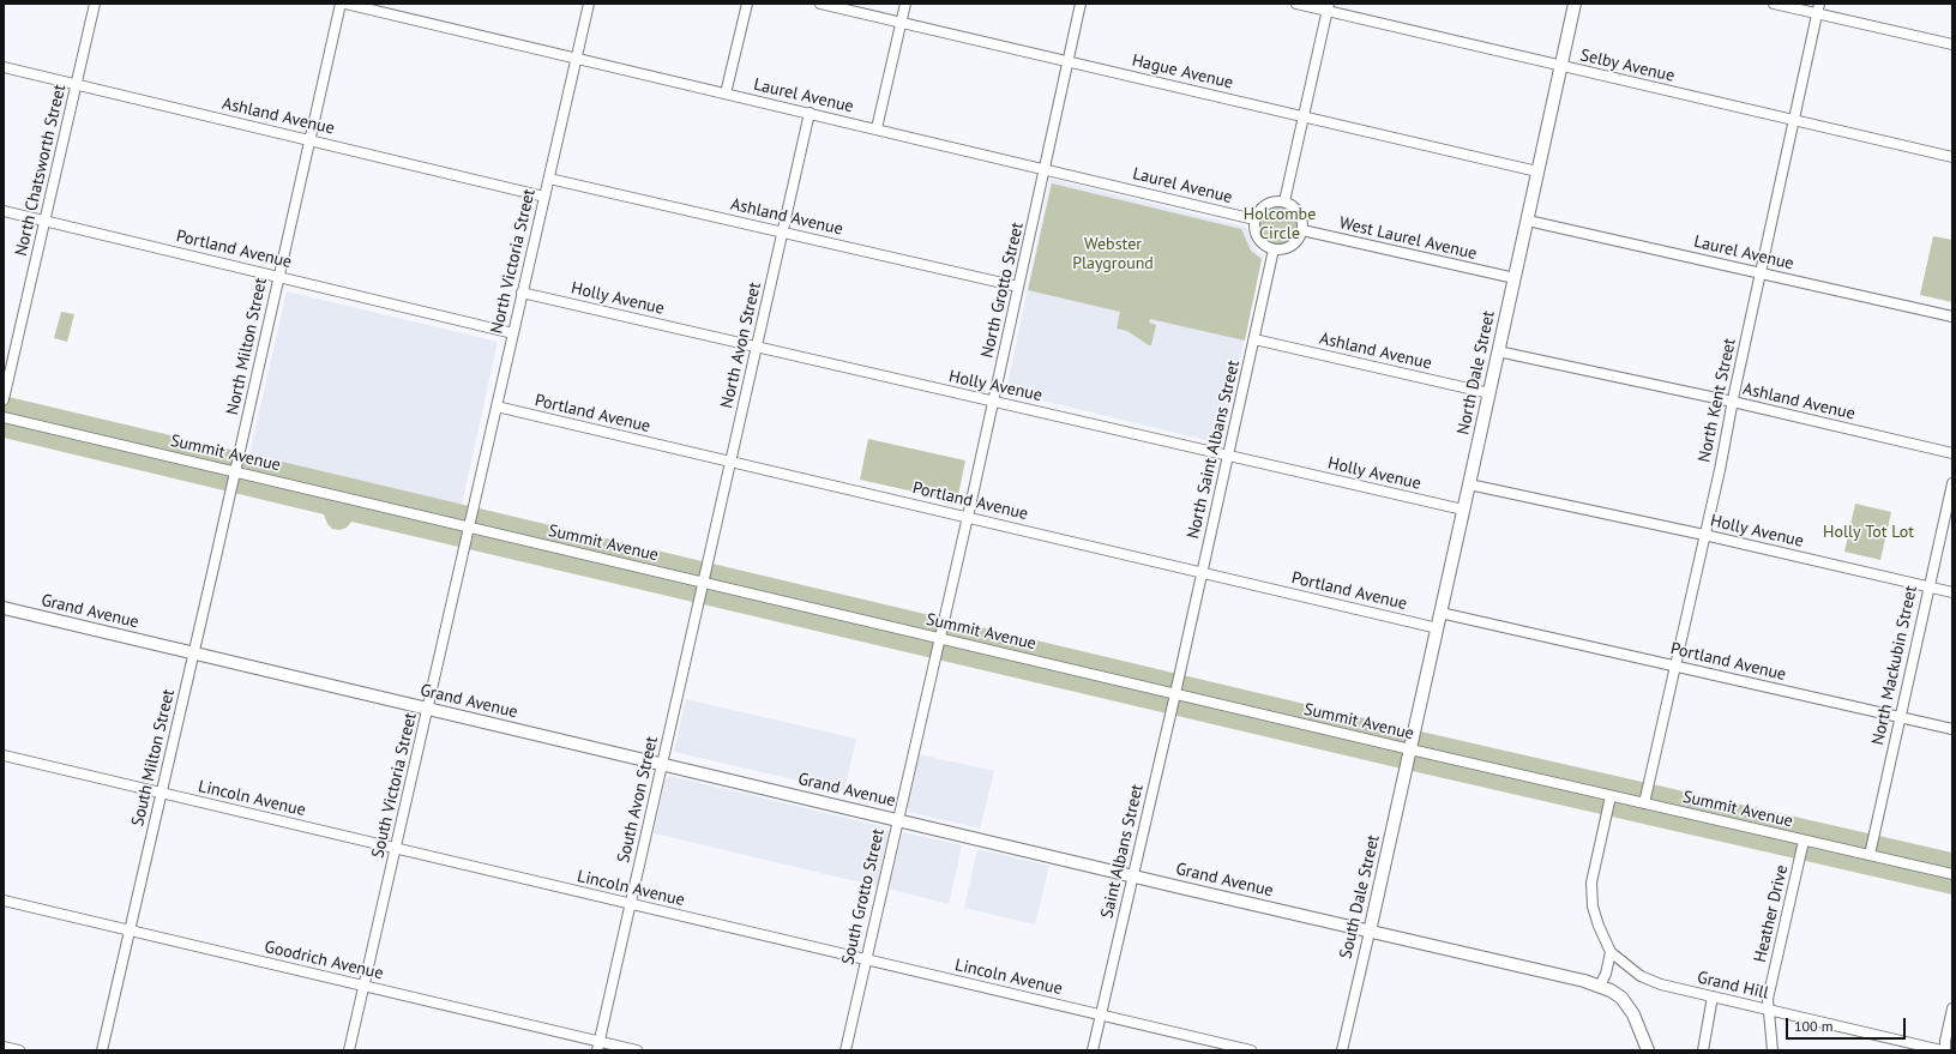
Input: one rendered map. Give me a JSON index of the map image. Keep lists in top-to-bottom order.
{
  "streets": {
    "main road": ["North Dale Street", "Grand Avenue", "South Dale Street"],
    "street": [
      "Selby Avenue",
      "Hague Avenue",
      "Laurel Avenue",
      "Ashland Avenue",
      "North Chatsworth Street",
      "West Laurel Avenue",
      "Portland Avenue",
      "North Victoria Street",
      "North Grotto Street",
      "Holly Avenue",
      "North Avon Street",
      "North Milton Street",
      "North Kent Street",
      "North Saint Albans Street",
      "Summit Avenue",
      "North Mackubin Street",
      "South Milton Street",
      "South Victoria Street",
      "Lincoln Avenue",
      "South Avon Street",
      "Saint Albans Street",
      "South Grotto Street",
      "Heather Drive",
      "Goodrich Avenue",
      "Grand Hill"
    ]
  },
  "crossings": [
    ["Selby Avenue", "North Dale Street"],
    ["Selby Avenue", "North Kent Street"],
    ["Hague Avenue", "North Grotto Street"],
    ["Hague Avenue", "North Dale Street"],
    ["Laurel Avenue", "West Laurel Avenue"],
    ["Laurel Avenue", "North Victoria Street"],
    ["Laurel Avenue", "North Grotto Street"],
    ["Laurel Avenue", "North Avon Street"],
    ["Laurel Avenue", "North Dale Street"],
    ["Laurel Avenue", "North Kent Street"],
    ["Laurel Avenue", "North Saint Albans Street"],
    ["Ashland Avenue", "North Chatsworth Street"],
    ["Ashland Avenue", "North Victoria Street"],
    ["Ashland Avenue", "North Grotto Street"],
    ["Ashland Avenue", "North Avon Street"],
    ["Ashland Avenue", "North Milton Street"],
    ["Ashland Avenue", "North Dale Street"],
    ["Ashland Avenue", "North Kent Street"],
    ["Ashland Avenue", "North Saint Albans Street"],
    ["North Chatsworth Street", "Portland Avenue"],
    ["West Laurel Avenue", "North Dale Street"],
    ["West Laurel Avenue", "North Saint Albans Street"],
    ["Portland Avenue", "North Victoria Street"],
    ["Portland Avenue", "North Grotto Street"],
    ["Portland Avenue", "North Avon Street"],
    ["Portland Avenue", "North Milton Street"],
    ["Portland Avenue", "North Dale Street"],
    ["Portland Avenue", "North Kent Street"],
    ["Portland Avenue", "North Saint Albans Street"],
    ["Portland Avenue", "North Mackubin Street"],
    ["North Victoria Street", "Holly Avenue"],
    ["North Victoria Street", "Summit Avenue"],
    ["North Victoria Street", "South Victoria Street"],
    ["North Grotto Street", "Holly Avenue"],
    ["North Grotto Street", "Summit Avenue"],
    ["North Grotto Street", "South Grotto Street"],
    ["Holly Avenue", "North Avon Street"],
    ["Holly Avenue", "North Dale Street"],
    ["Holly Avenue", "North Kent Street"],
    ["Holly Avenue", "North Saint Albans Street"],
    ["Holly Avenue", "North Mackubin Street"],
    ["North Avon Street", "Summit Avenue"],
    ["North Avon Street", "South Avon Street"],
    ["North Milton Street", "Summit Avenue"],
    ["North Milton Street", "South Milton Street"],
    ["North Dale Street", "Summit Avenue"],
    ["North Dale Street", "South Dale Street"],
    ["North Kent Street", "Summit Avenue"],
    ["North Saint Albans Street", "Summit Avenue"],
    ["North Saint Albans Street", "Saint Albans Street"],
    ["Summit Avenue", "North Mackubin Street"],
    ["Summit Avenue", "South Milton Street"],
    ["Summit Avenue", "South Victoria Street"],
    ["Summit Avenue", "South Avon Street"],
    ["Summit Avenue", "Saint Albans Street"],
    ["Summit Avenue", "South Grotto Street"],
    ["Summit Avenue", "South Dale Street"],
    ["Summit Avenue", "Heather Drive"],
    ["Grand Avenue", "South Milton Street"],
    ["Grand Avenue", "South Victoria Street"],
    ["Grand Avenue", "South Avon Street"],
    ["Grand Avenue", "Saint Albans Street"],
    ["Grand Avenue", "South Grotto Street"],
    ["Grand Avenue", "South Dale Street"],
    ["South Milton Street", "Lincoln Avenue"],
    ["South Milton Street", "Goodrich Avenue"],
    ["South Victoria Street", "Lincoln Avenue"],
    ["South Victoria Street", "Goodrich Avenue"],
    ["Lincoln Avenue", "South Avon Street"],
    ["Lincoln Avenue", "Saint Albans Street"],
    ["Lincoln Avenue", "South Grotto Street"],
    ["South Avon Street", "Goodrich Avenue"],
    ["Heather Drive", "Grand Hill"]
  ],
  "parks": ["Holcombe Circle", "Webster Playground", "Holly Tot Lot"],
  "scale_bar": "100 m"
}
